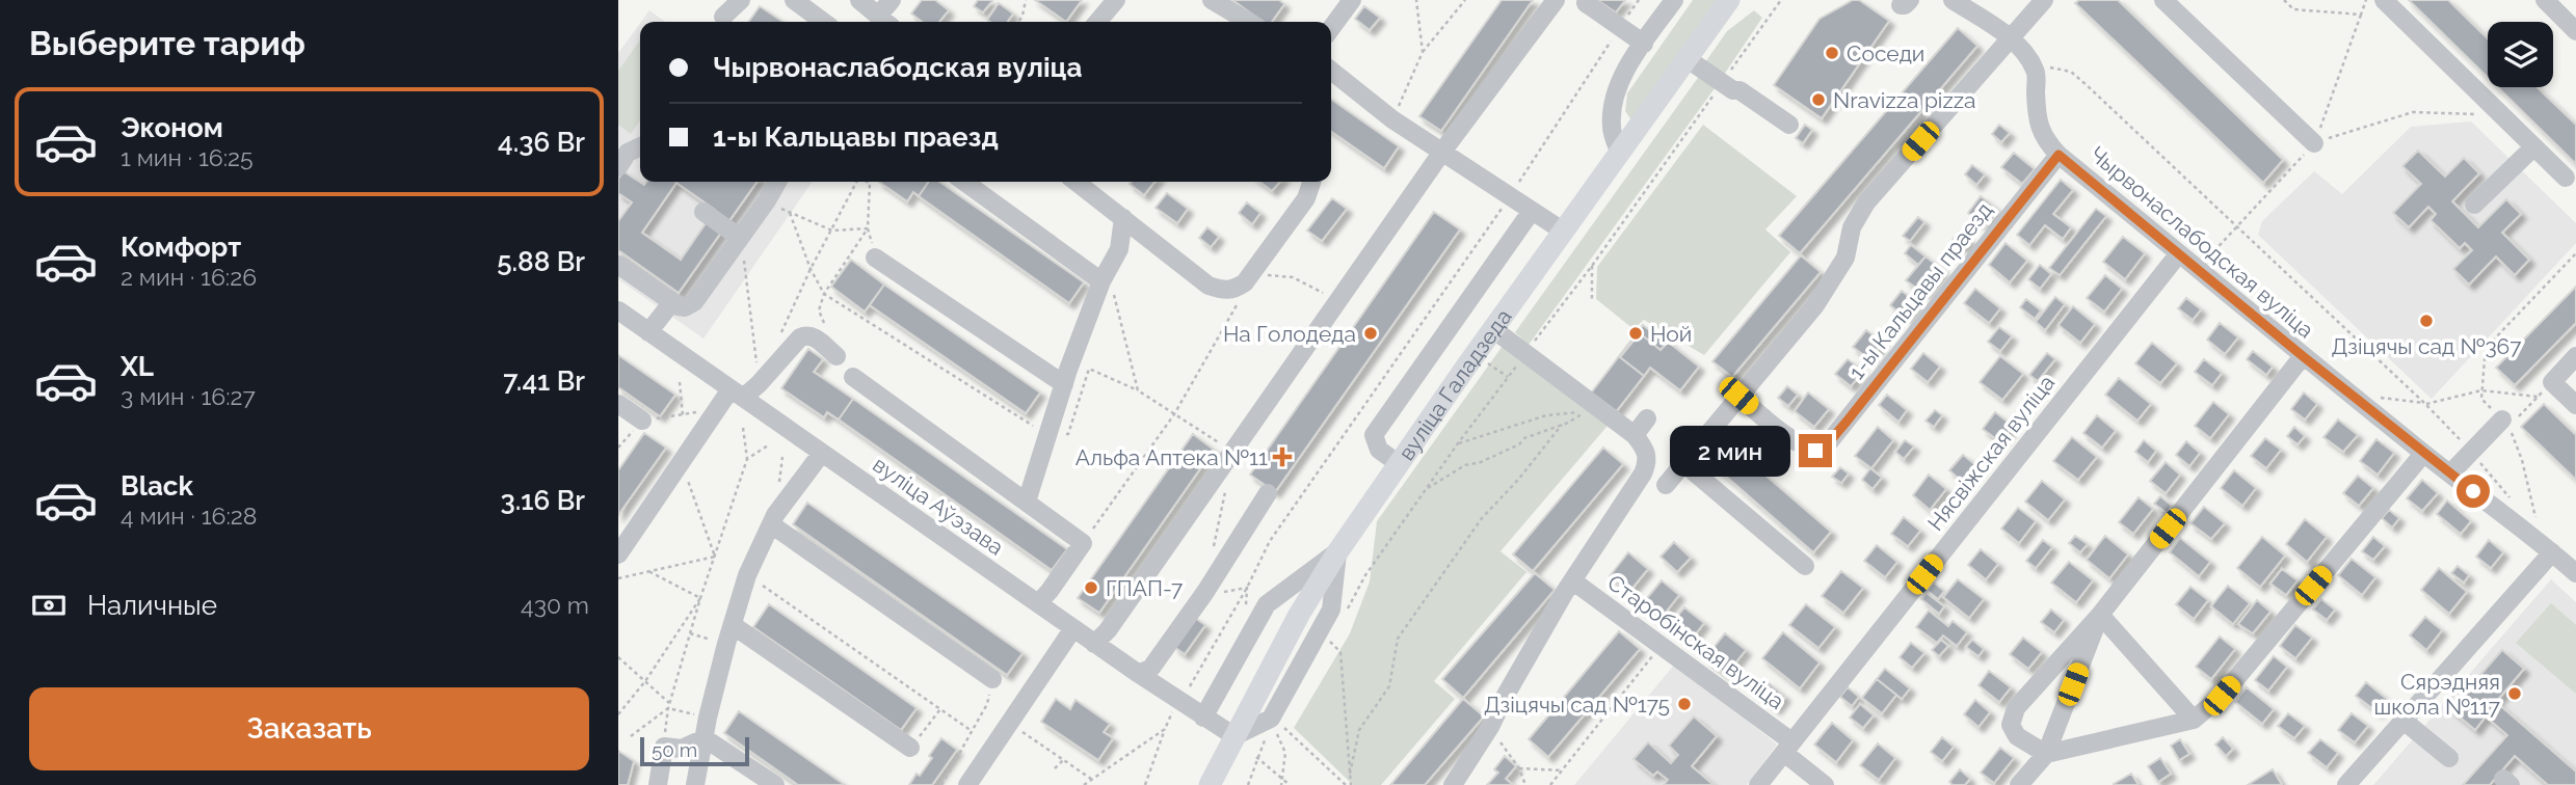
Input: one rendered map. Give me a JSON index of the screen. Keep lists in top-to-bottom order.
{
  "streets": {
    "main road": ["вуліца Галадзеда"],
    "street": [
      "Чырвонаслабодская вуліца",
      "1-ы Кальцавы праезд",
      "Нясвіжская вуліца",
      "вуліца Аўэзава",
      "Старобінская вуліца"
    ]
  },
  "crossings": [
    ["Чырвонаслабодская вуліца", "1-ы Кальцавы праезд"],
    ["Чырвонаслабодская вуліца", "Нясвіжская вуліца"],
    ["вуліца Галадзеда", "вуліца Аўэзава"],
    ["Нясвіжская вуліца", "Старобінская вуліца"]
  ],
  "places": {
    "other": [
      "Соседи",
      "Nravizza pizza",
      "Дзіцячы сад №367",
      "На Голодеда",
      "Ной",
      "ГПАП-7",
      "Сярэдняя школа №117",
      "Дзіцячы сад №175"
    ],
    "health": ["Альфа Аптека №11"]
  },
  "scale_bar": "50 m",
  "page": {
    "heading": "Выберите тариф",
    "banner": ["Чырвонаслабодская вуліца", "1-ы Кальцавы праезд"],
    "list": [
      {
        "name": "Эконом",
        "note": "1 мин · 16:25",
        "value": "4.36 Br"
      },
      {
        "name": "Комфорт",
        "note": "2 мин · 16:26",
        "value": "5.88 Br"
      },
      {
        "name": "XL",
        "note": "3 мин · 16:27",
        "value": "7.41 Br"
      },
      {
        "name": "Black",
        "note": "4 мин · 16:28",
        "value": "3.16 Br"
      }
    ],
    "bubble": "2 мин",
    "pay": ["Наличные", "430 m"],
    "buttons": "Заказать",
    "scale": "50 m"
  }
}
